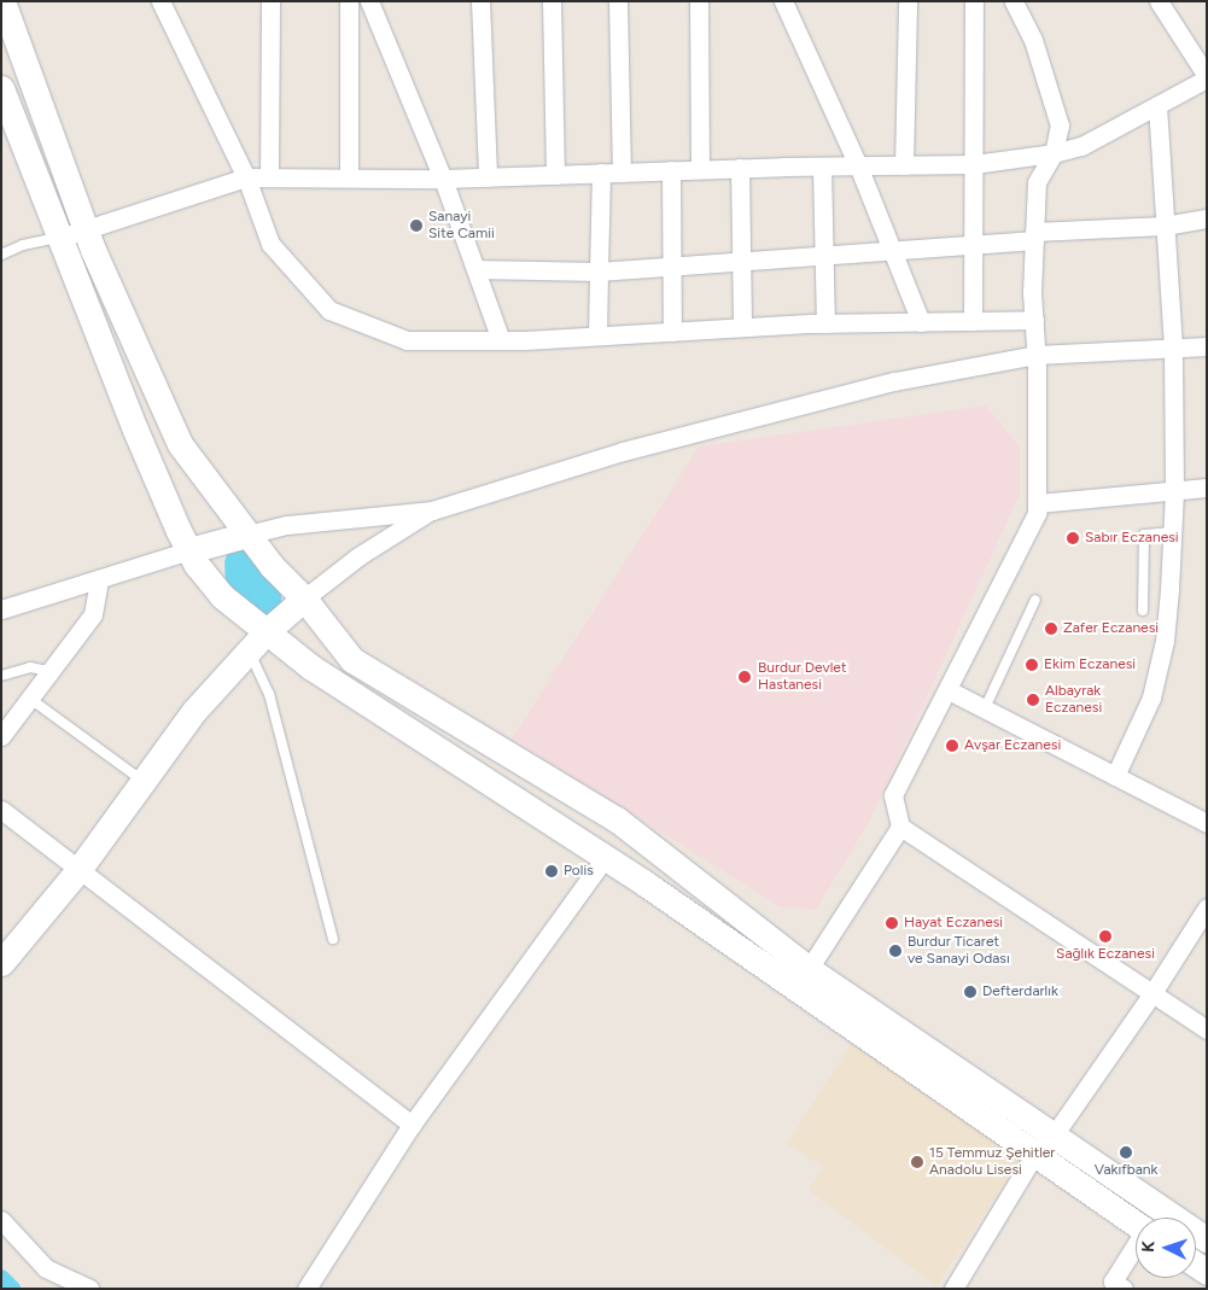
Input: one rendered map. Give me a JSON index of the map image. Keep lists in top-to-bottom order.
{
  "places": [
    "Sanayi Site Camii",
    "Sabır Eczanesi",
    "Zafer Eczanesi",
    "Ekim Eczanesi",
    "Burdur Devlet Hastanesi",
    "Albayrak Eczanesi",
    "Avşar Eczanesi",
    "Polis",
    "Hayat Eczanesi",
    "Sağlık Eczanesi",
    "Burdur Ticaret ve Sanayi Odası",
    "Defterdarlık",
    "Vakıfbank",
    "15 Temmuz Şehitler Anadolu Lisesi"
  ],
  "north": "left"
}
